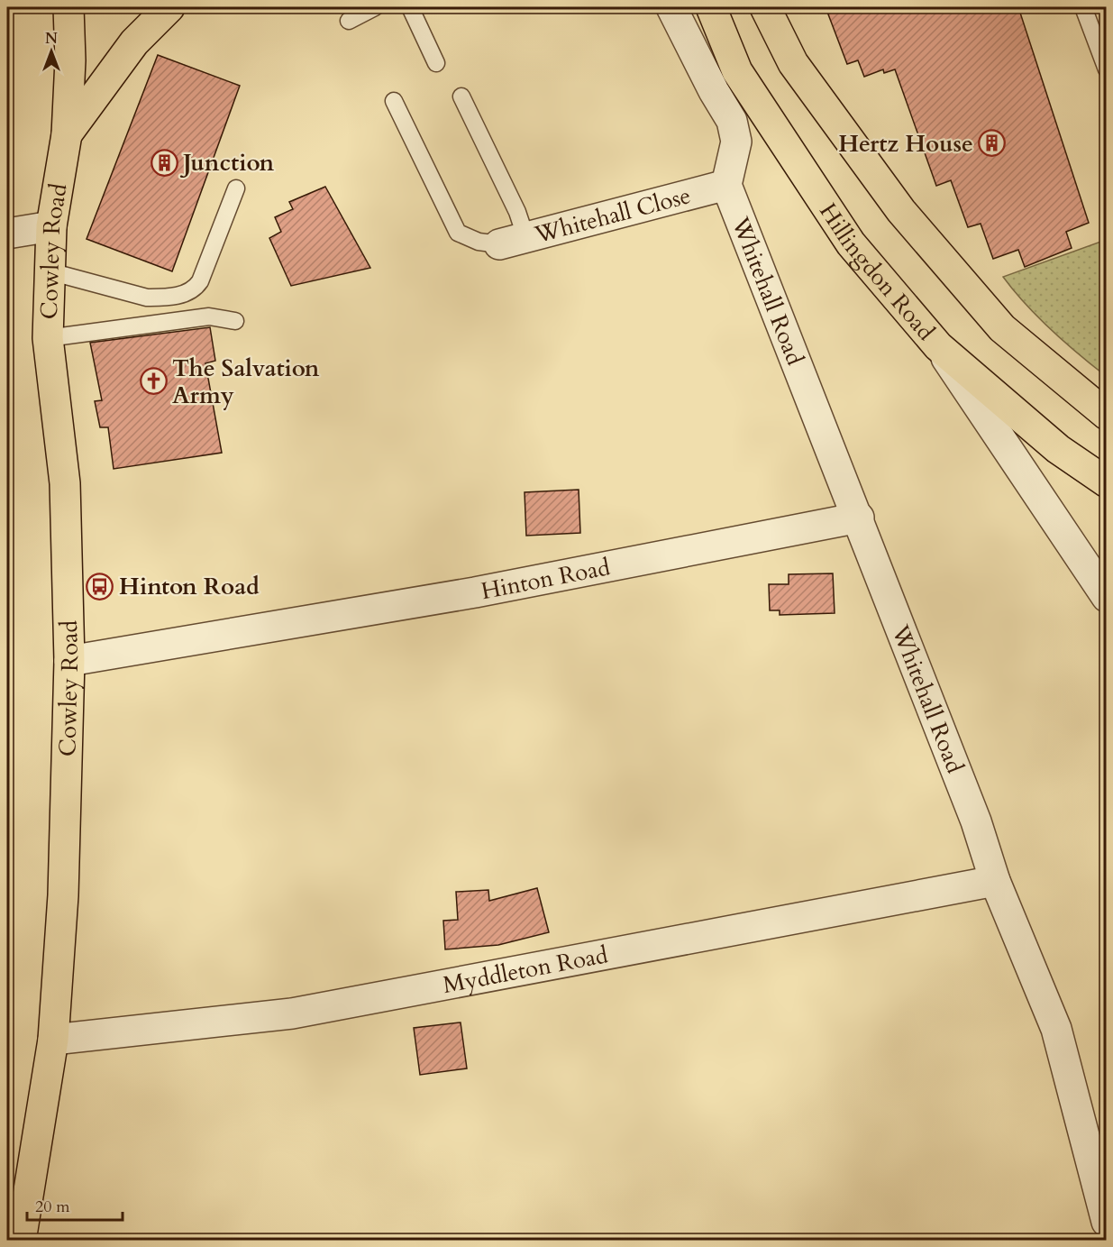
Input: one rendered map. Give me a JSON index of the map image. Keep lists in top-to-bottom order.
{
  "streets": {
    "main road": ["Cowley Road", "Hillingdon Road"],
    "street": [
      "Whitehall Close",
      "Whitehall Road",
      "Hinton Road",
      "Myddleton Road"
    ]
  },
  "crossings": [
    ["Whitehall Close", "Whitehall Road"],
    ["Cowley Road", "Hinton Road"],
    ["Cowley Road", "Myddleton Road"],
    ["Whitehall Road", "Hinton Road"],
    ["Whitehall Road", "Myddleton Road"]
  ],
  "places": {
    "building": ["Hertz House", "Junction"],
    "church": ["The Salvation Army"],
    "bus stop": ["Hinton Road"]
  },
  "scale_bar": "20 m",
  "north": "top"
}
